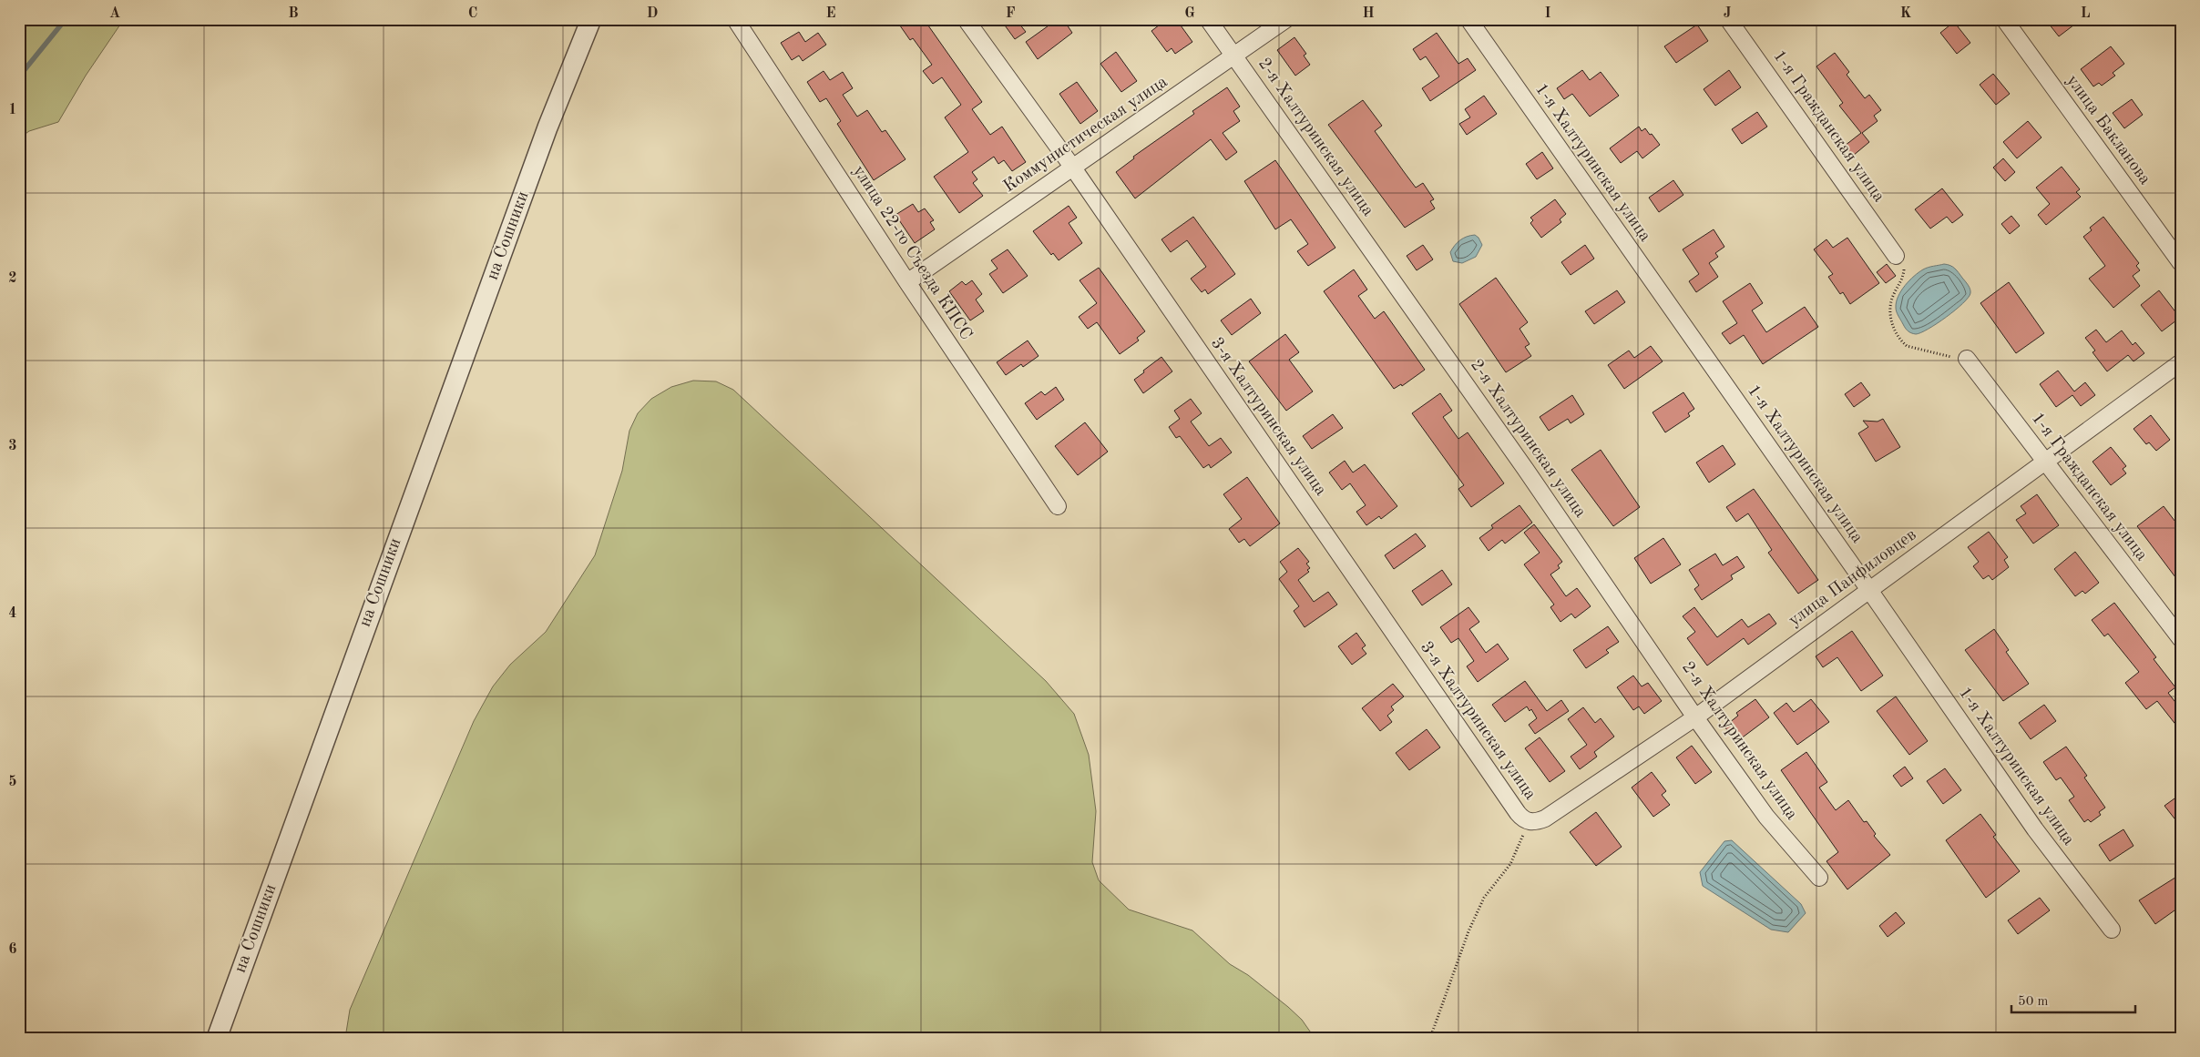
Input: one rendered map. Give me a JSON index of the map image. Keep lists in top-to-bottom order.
{
  "streets": {
    "street": [
      "1-я Гражданская улица",
      "улица Бакланова",
      "Коммунистическая улица",
      "2-я Халтуринская улица",
      "1-я Халтуринская улица",
      "на Сошники",
      "улица 22-го Съезда КПСС",
      "3-я Халтуринская улица",
      "улица Панфиловцев"
    ]
  },
  "crossings": [
    ["1-я Гражданская улица", "улица Панфиловцев"],
    ["Коммунистическая улица", "2-я Халтуринская улица"],
    ["Коммунистическая улица", "улица 22-го Съезда КПСС"],
    ["Коммунистическая улица", "3-я Халтуринская улица"],
    ["2-я Халтуринская улица", "улица Панфиловцев"],
    ["1-я Халтуринская улица", "улица Панфиловцев"],
    ["3-я Халтуринская улица", "улица Панфиловцев"]
  ],
  "scale_bar": "50 m",
  "grid": {
    "columns": [
      "A",
      "B",
      "C",
      "D",
      "E",
      "F",
      "G",
      "H",
      "I",
      "J",
      "K",
      "L"
    ],
    "rows": [
      "1",
      "2",
      "3",
      "4",
      "5",
      "6"
    ]
  }
}
